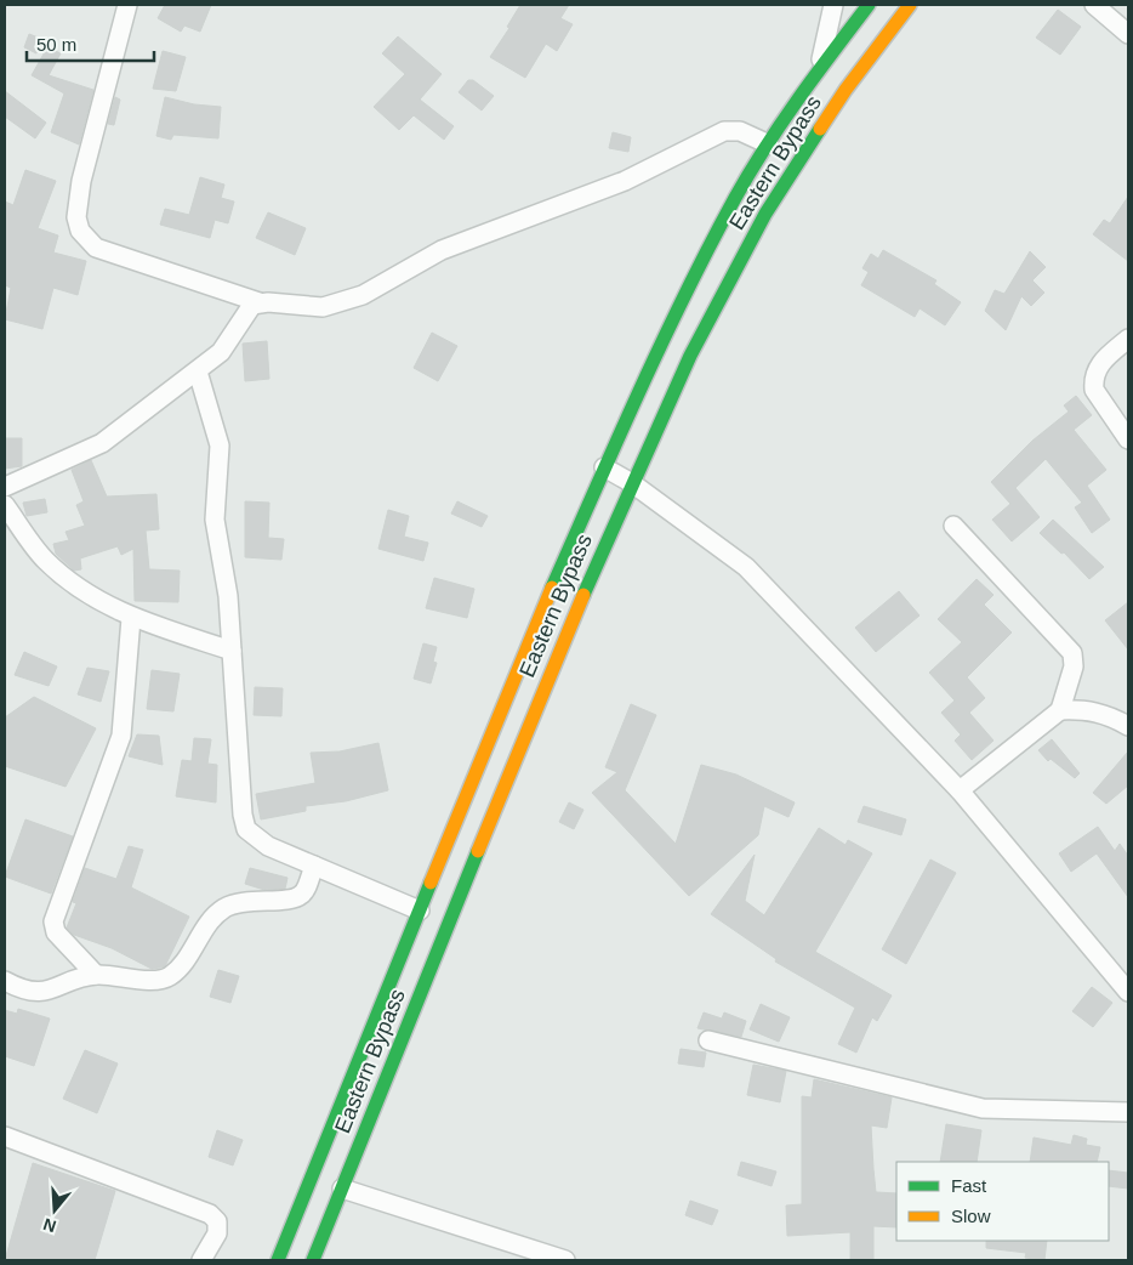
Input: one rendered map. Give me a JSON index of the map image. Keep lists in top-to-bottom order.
{
  "streets": {
    "main road": ["Eastern Bypass"]
  },
  "legend": ["Fast", "Slow"],
  "scale_bar": "50 m",
  "north": "bottom"
}
